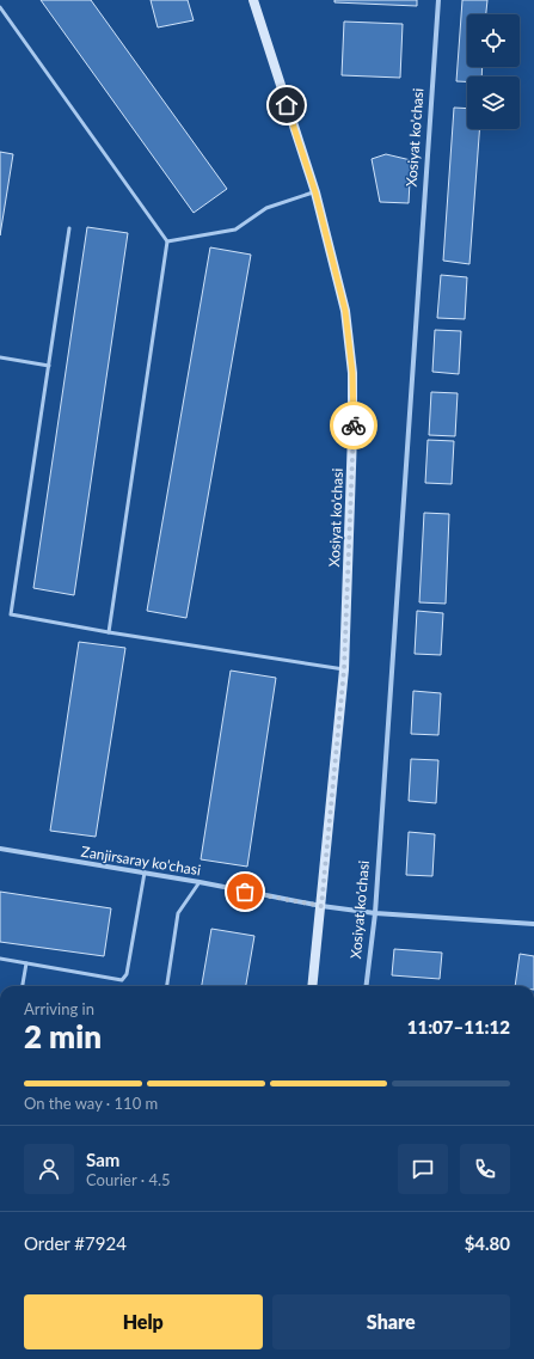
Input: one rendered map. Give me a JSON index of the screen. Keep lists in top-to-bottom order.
{
  "streets": {
    "main road": ["Xosiyat ko'chasi"],
    "street": ["Zanjirsaray ko'chasi"]
  },
  "crossings": [
    ["Xosiyat ko'chasi", "Zanjirsaray ko'chasi"]
  ],
  "page": {
    "heading": ["2 min", "Arriving in", "11:07–11:12"],
    "panel": [
      "Sam",
      "Courier · 4.5",
      "Order #7924",
      "$4.80"
    ],
    "bar": "On the way · 110 m",
    "buttons": ["Help", "Share"]
  }
}
